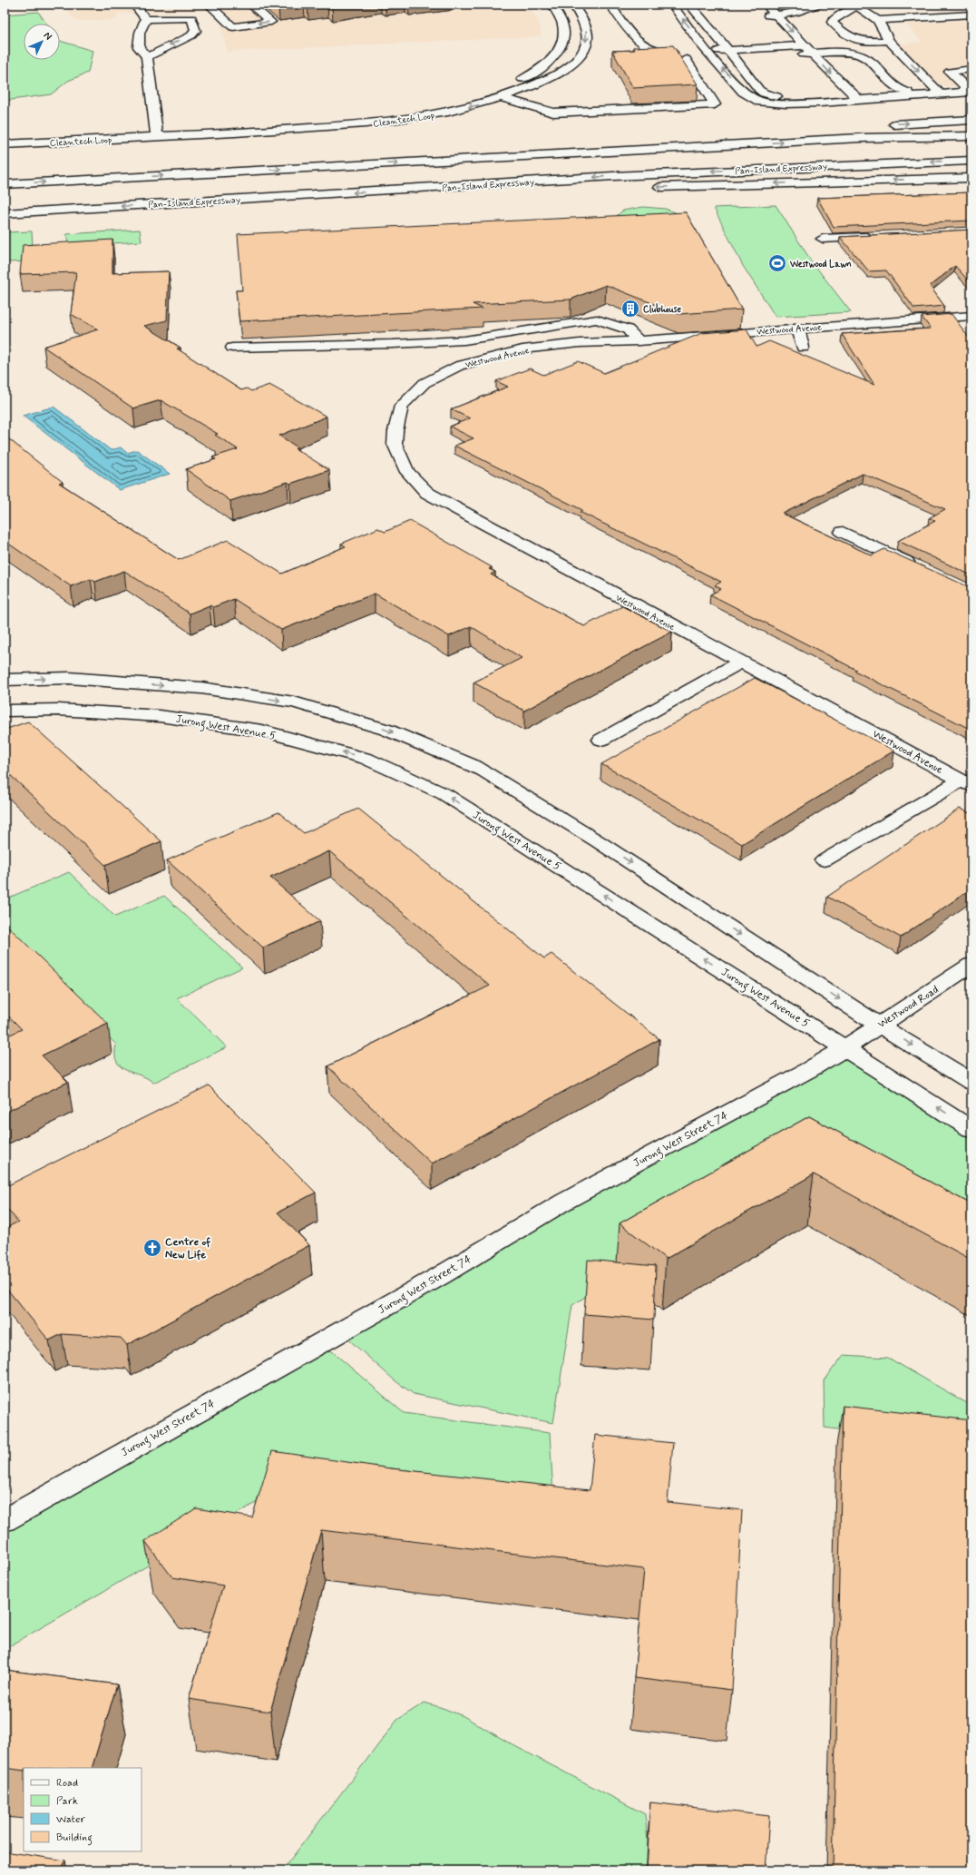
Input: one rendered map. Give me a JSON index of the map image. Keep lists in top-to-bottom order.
{
  "streets": {
    "main road": [
      "Cleantech Loop",
      "Pan-Island Expressway",
      "Westwood Avenue",
      "Jurong West Avenue 5",
      "Westwood Road",
      "Jurong West Street 74"
    ]
  },
  "crossings": [
    ["Jurong West Avenue 5", "Westwood Road"],
    ["Jurong West Avenue 5", "Jurong West Street 74"],
    ["Westwood Road", "Jurong West Street 74"]
  ],
  "places": {
    "sports": ["Westwood Lawn"],
    "building": ["Clubhouse"],
    "church": ["Centre of New Life"]
  },
  "legend": [
    "Road",
    "Park",
    "Water",
    "Building"
  ],
  "north": "top right"
}
